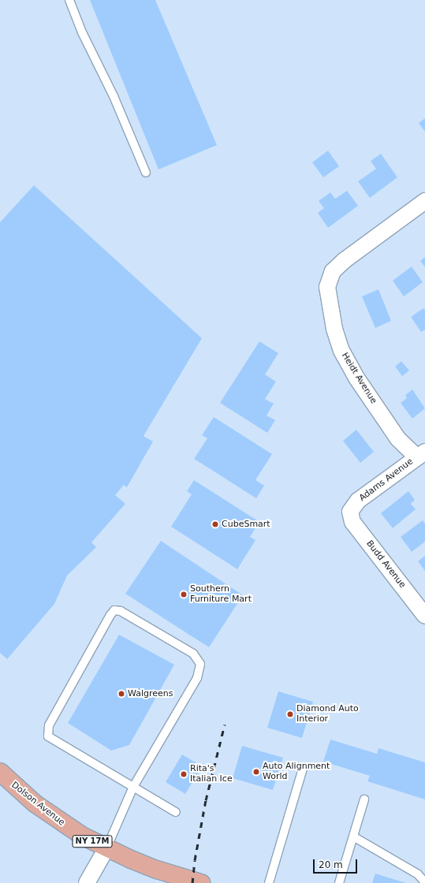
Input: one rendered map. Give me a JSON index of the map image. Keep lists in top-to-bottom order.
{
  "streets": {
    "main road": ["Dolson Avenue", "NY 17M"],
    "street": ["Heidt Avenue", "Adams Avenue", "Budd Avenue"]
  },
  "crossings": [
    ["Heidt Avenue", "Adams Avenue"],
    ["Adams Avenue", "Budd Avenue"]
  ],
  "places": [
    "CubeSmart",
    "Southern Furniture Mart",
    "Walgreens",
    "Diamond Auto Interior",
    "Auto Alignment World",
    "Rita's Italian Ice"
  ],
  "scale_bar": "20 m"
}
